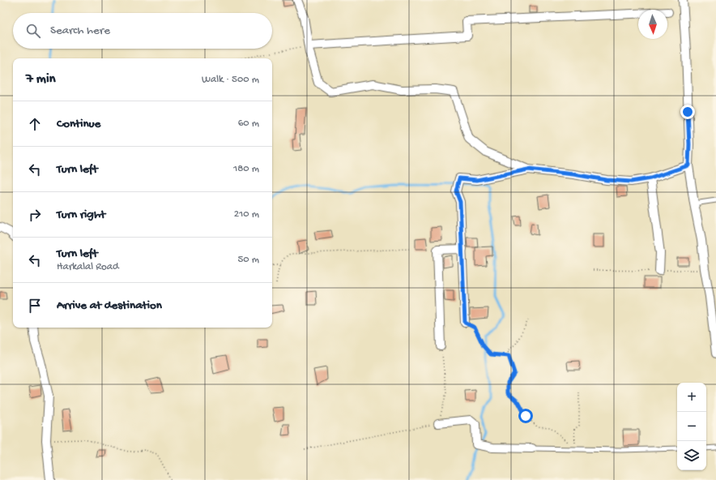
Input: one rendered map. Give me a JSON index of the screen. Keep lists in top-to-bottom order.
{
  "north": "bottom",
  "page": {
    "search": "Search here",
    "heading": ["7 min", "Walk · 500 m"],
    "list": [
      ["Continue", "60 m"],
      ["Turn left", "180 m"],
      ["Turn right", "210 m"],
      ["Turn left", "Harkalal Road", "50 m"],
      "Arrive at destination"
    ],
    "map_buttons": ["+", "−"]
  }
}
